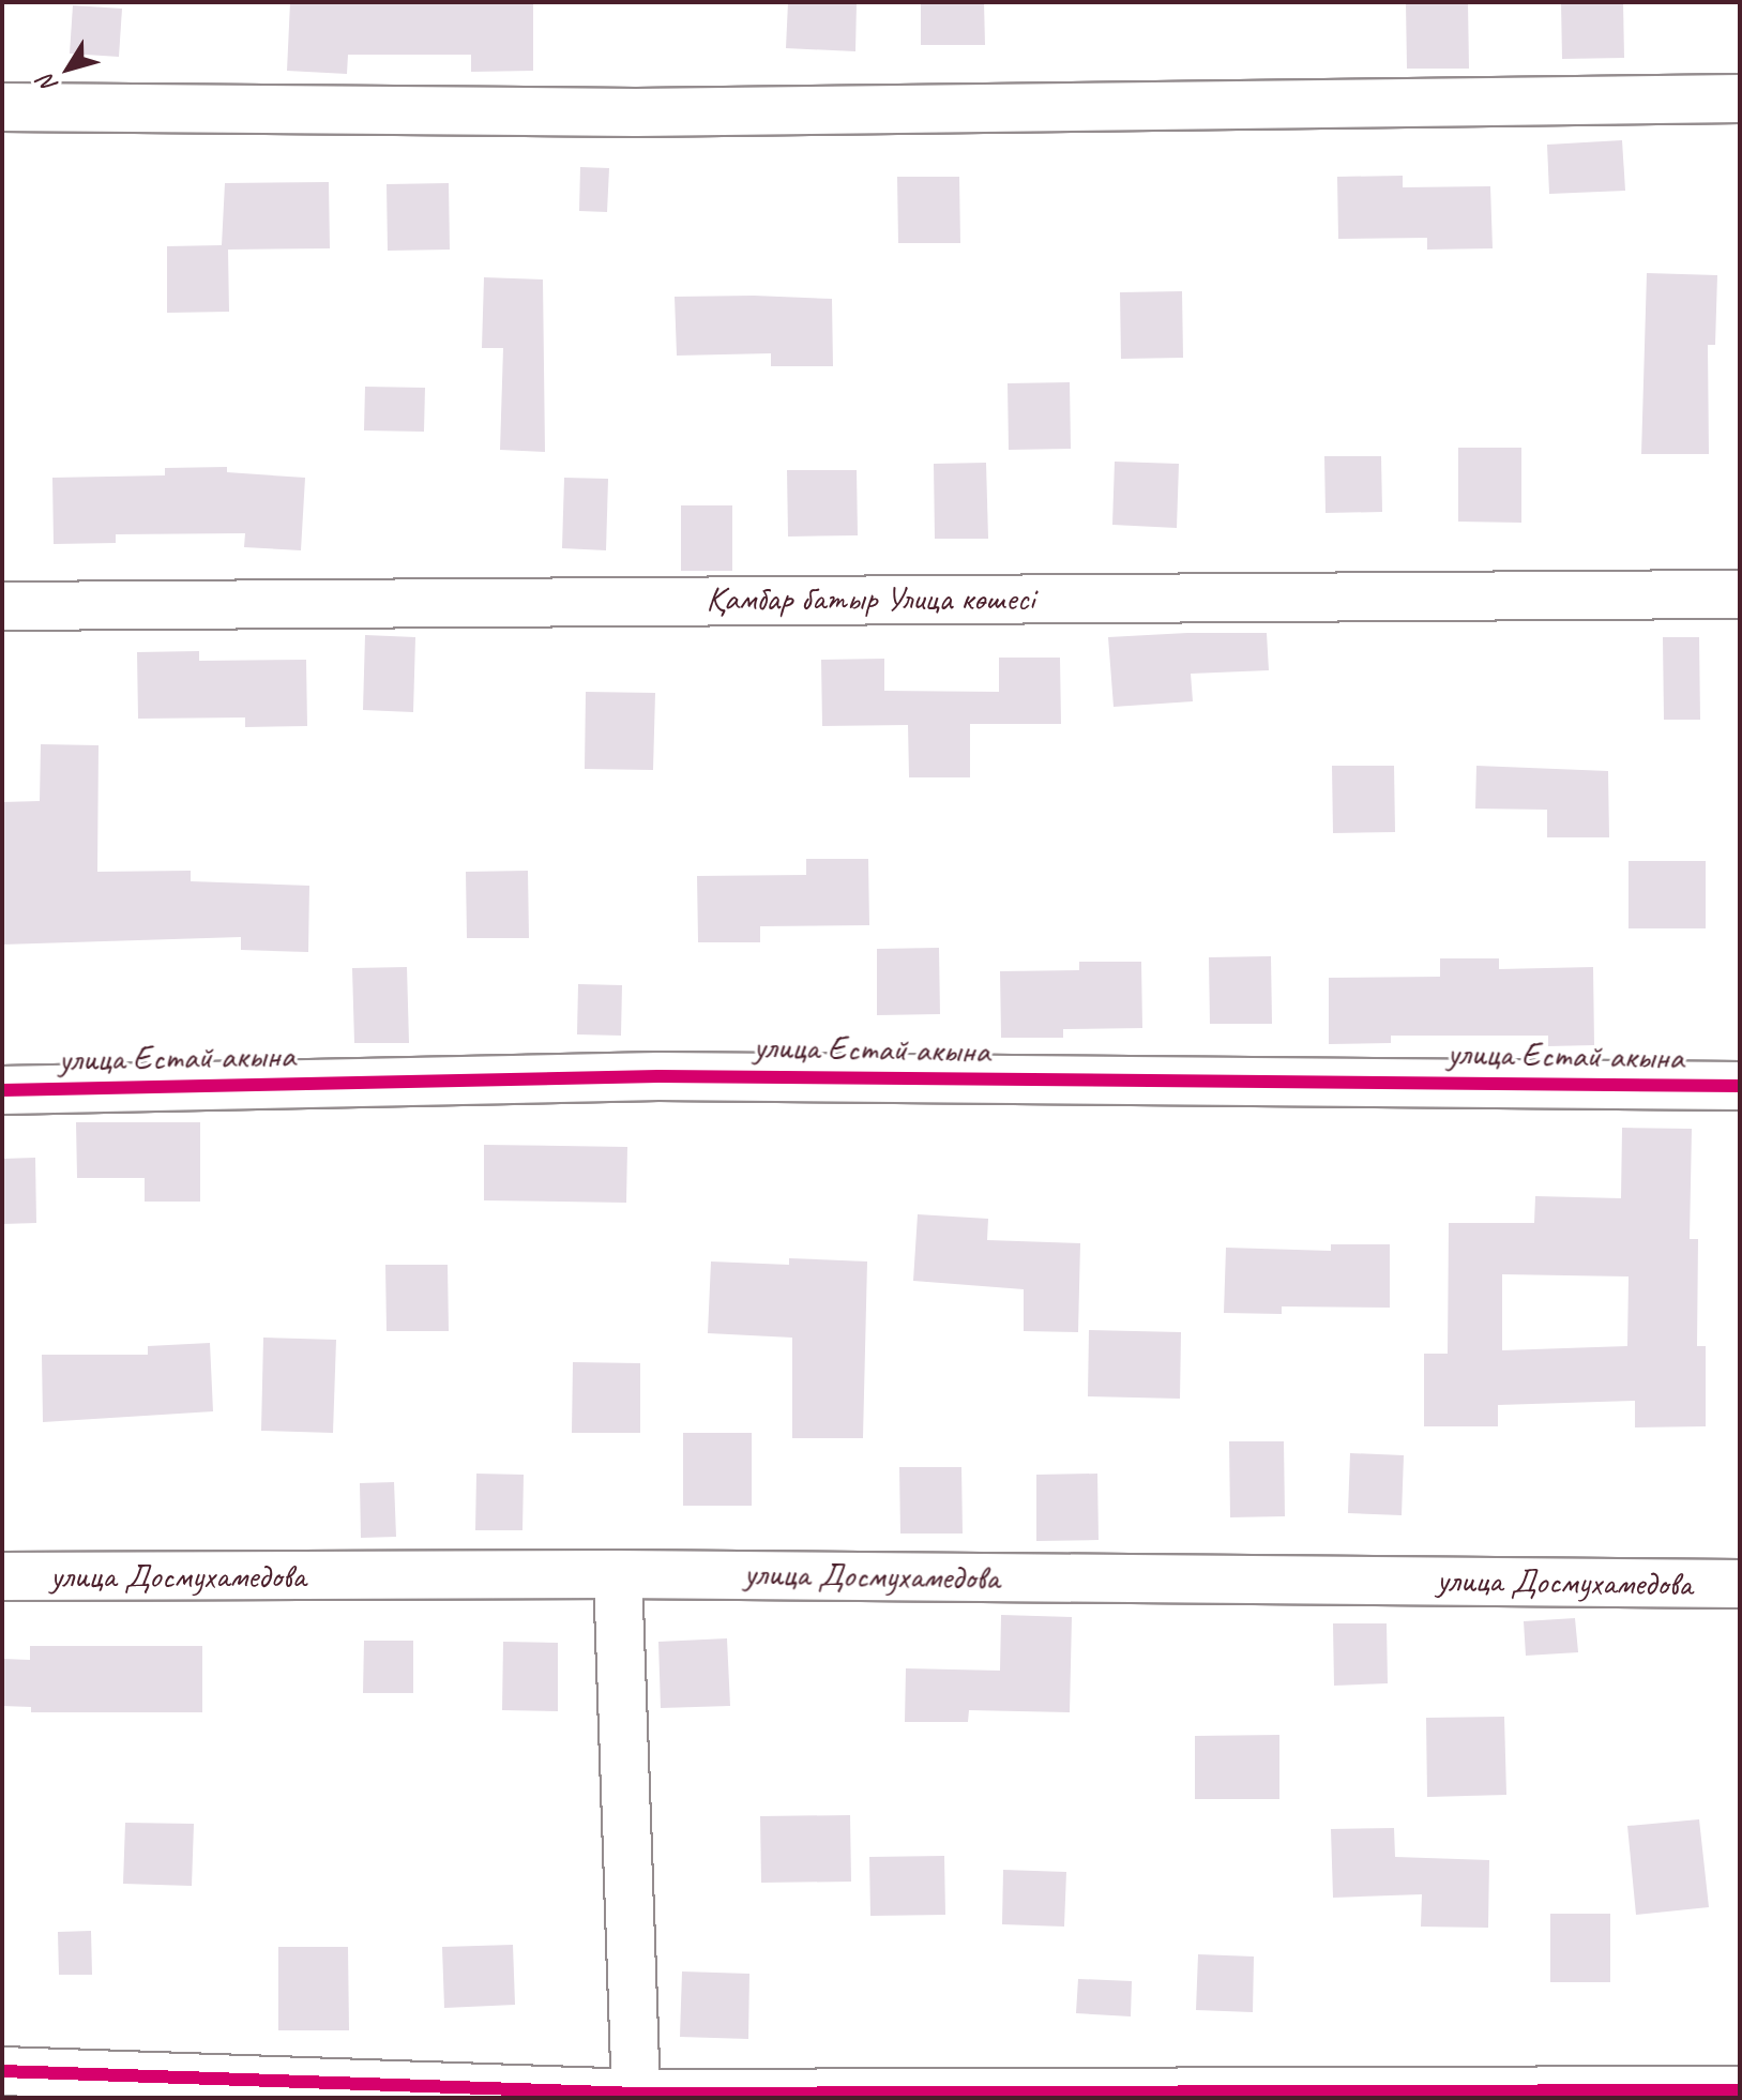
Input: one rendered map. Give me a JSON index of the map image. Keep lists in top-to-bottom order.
{
  "streets": {
    "street": ["Қамбар батыр Улица көшесі", "улица Естай акына", "улица Досмухамедова"]
  },
  "north": "bottom left"
}
